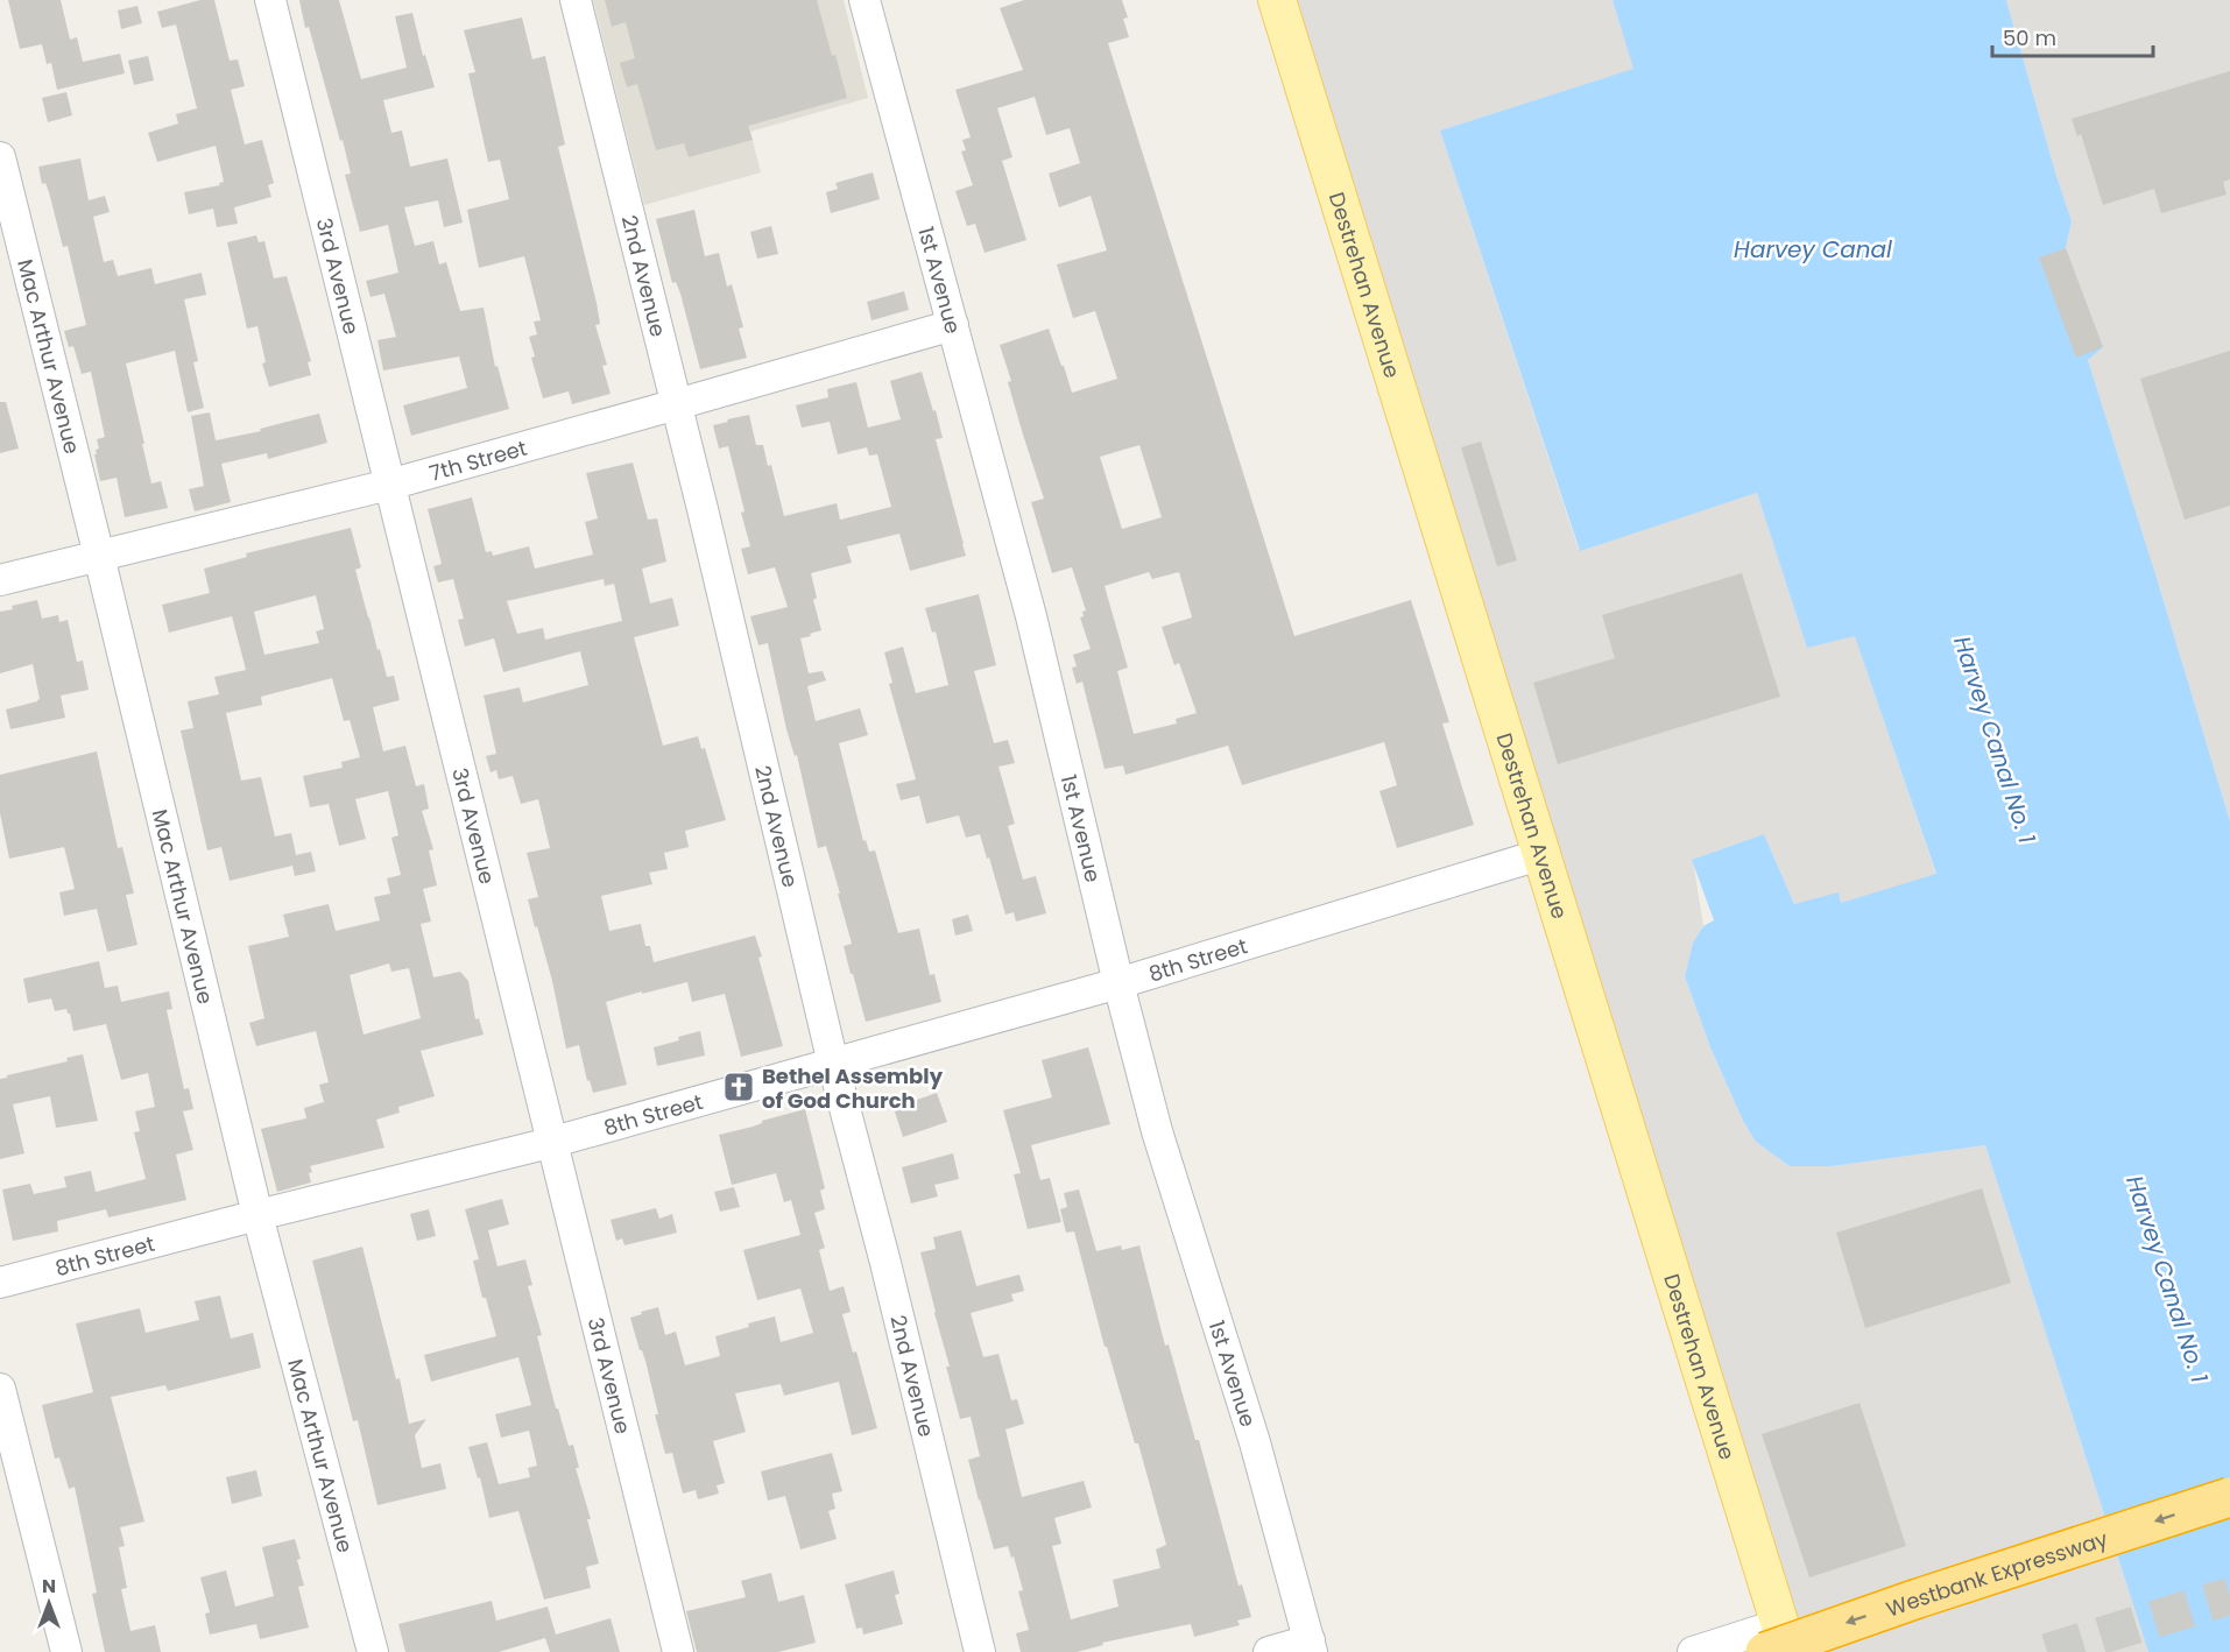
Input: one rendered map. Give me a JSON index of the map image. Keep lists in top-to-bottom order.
{
  "streets": {
    "highway": ["Westbank Expressway"],
    "main road": ["Destrehan Avenue"],
    "street": [
      "3rd Avenue",
      "2nd Avenue",
      "1st Avenue",
      "Mac Arthur Avenue",
      "7th Street",
      "8th Street"
    ]
  },
  "crossings": [
    ["3rd Avenue", "7th Street"],
    ["3rd Avenue", "8th Street"],
    ["2nd Avenue", "7th Street"],
    ["2nd Avenue", "8th Street"],
    ["1st Avenue", "7th Street"],
    ["1st Avenue", "8th Street"],
    ["Destrehan Avenue", "8th Street"],
    ["Destrehan Avenue", "Westbank Expressway"],
    ["Mac Arthur Avenue", "7th Street"],
    ["Mac Arthur Avenue", "8th Street"]
  ],
  "one_way": ["Westbank Expressway"],
  "water": ["Harvey Canal", "Harvey Canal No. 1"],
  "places": {
    "church": ["Bethel Assembly of God Church"]
  },
  "scale_bar": "50 m",
  "north": "top"
}
